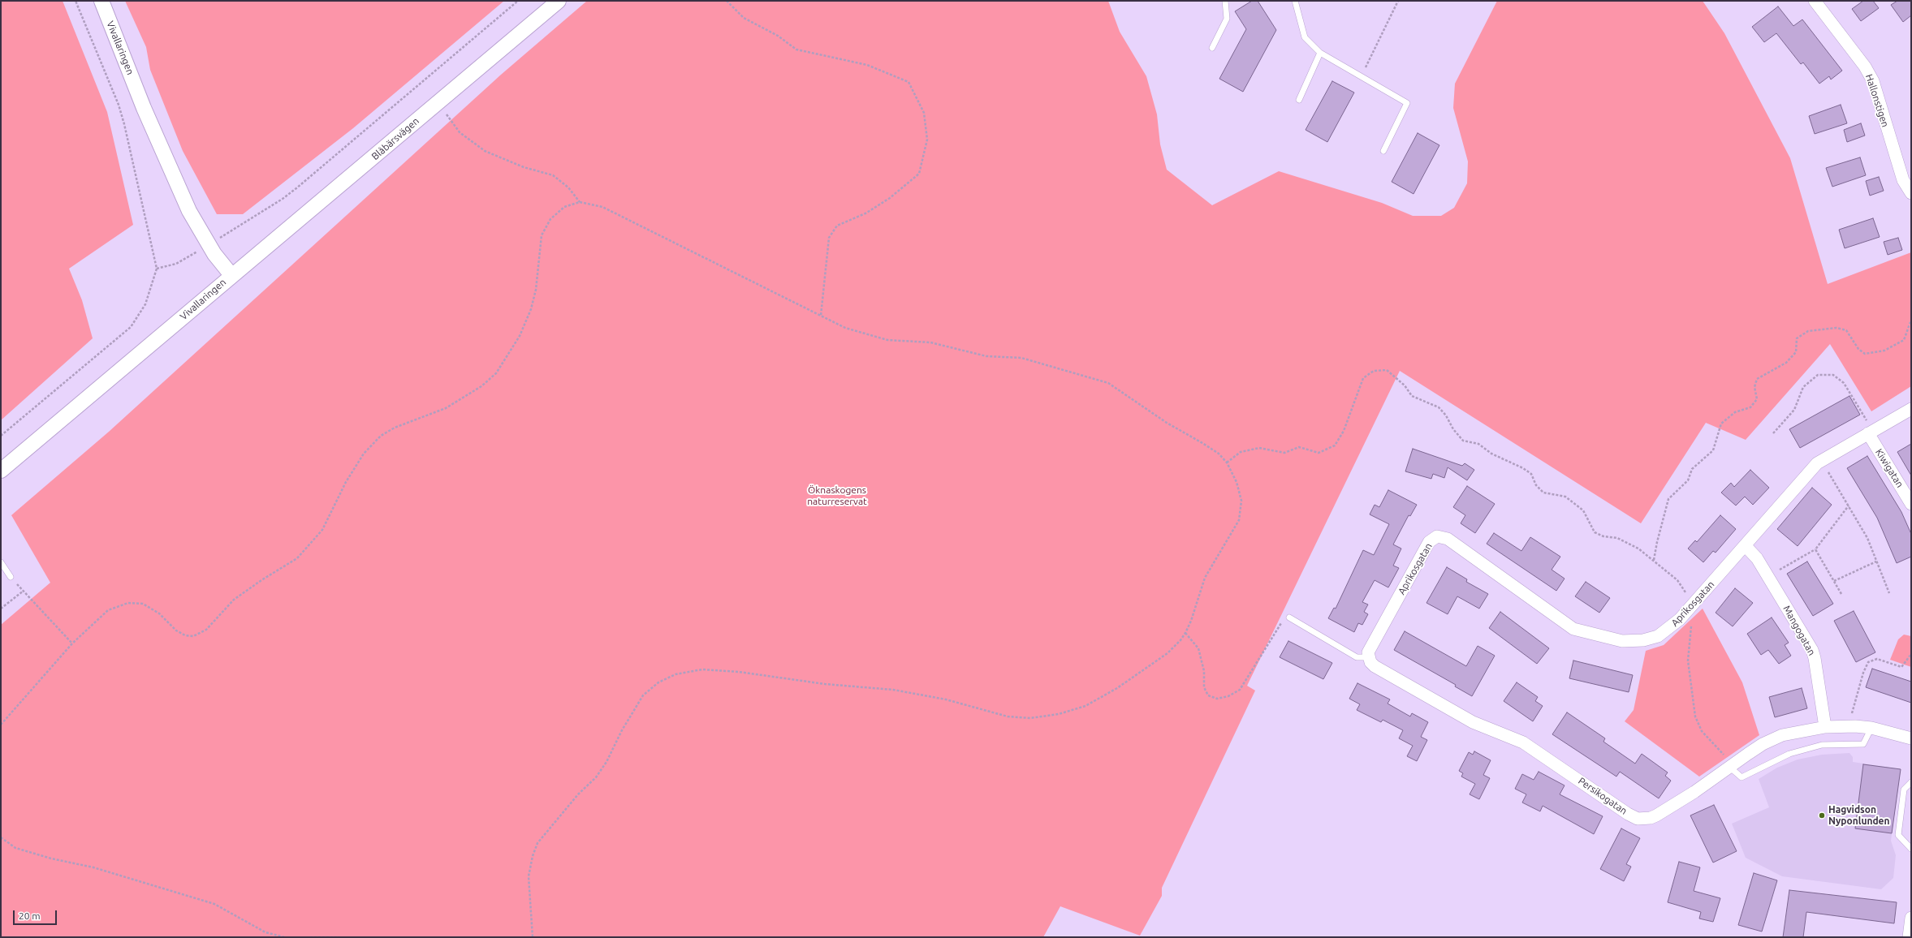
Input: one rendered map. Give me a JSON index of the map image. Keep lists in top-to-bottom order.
{
  "streets": {
    "street": [
      "Vivallaringen",
      "Hallonstigen",
      "Blåbärsvägen",
      "Kiwigatan",
      "Aprikosgatan",
      "Mangogatan",
      "Persikogatan"
    ]
  },
  "crossings": [
    ["Vivallaringen", "Blåbärsvägen"],
    ["Kiwigatan", "Aprikosgatan"],
    ["Aprikosgatan", "Mangogatan"],
    ["Aprikosgatan", "Persikogatan"],
    ["Mangogatan", "Persikogatan"]
  ],
  "parks": ["Öknaskogens naturreservat"],
  "places": ["Hagvidson Nyponlunden"],
  "scale_bar": "20 m"
}
